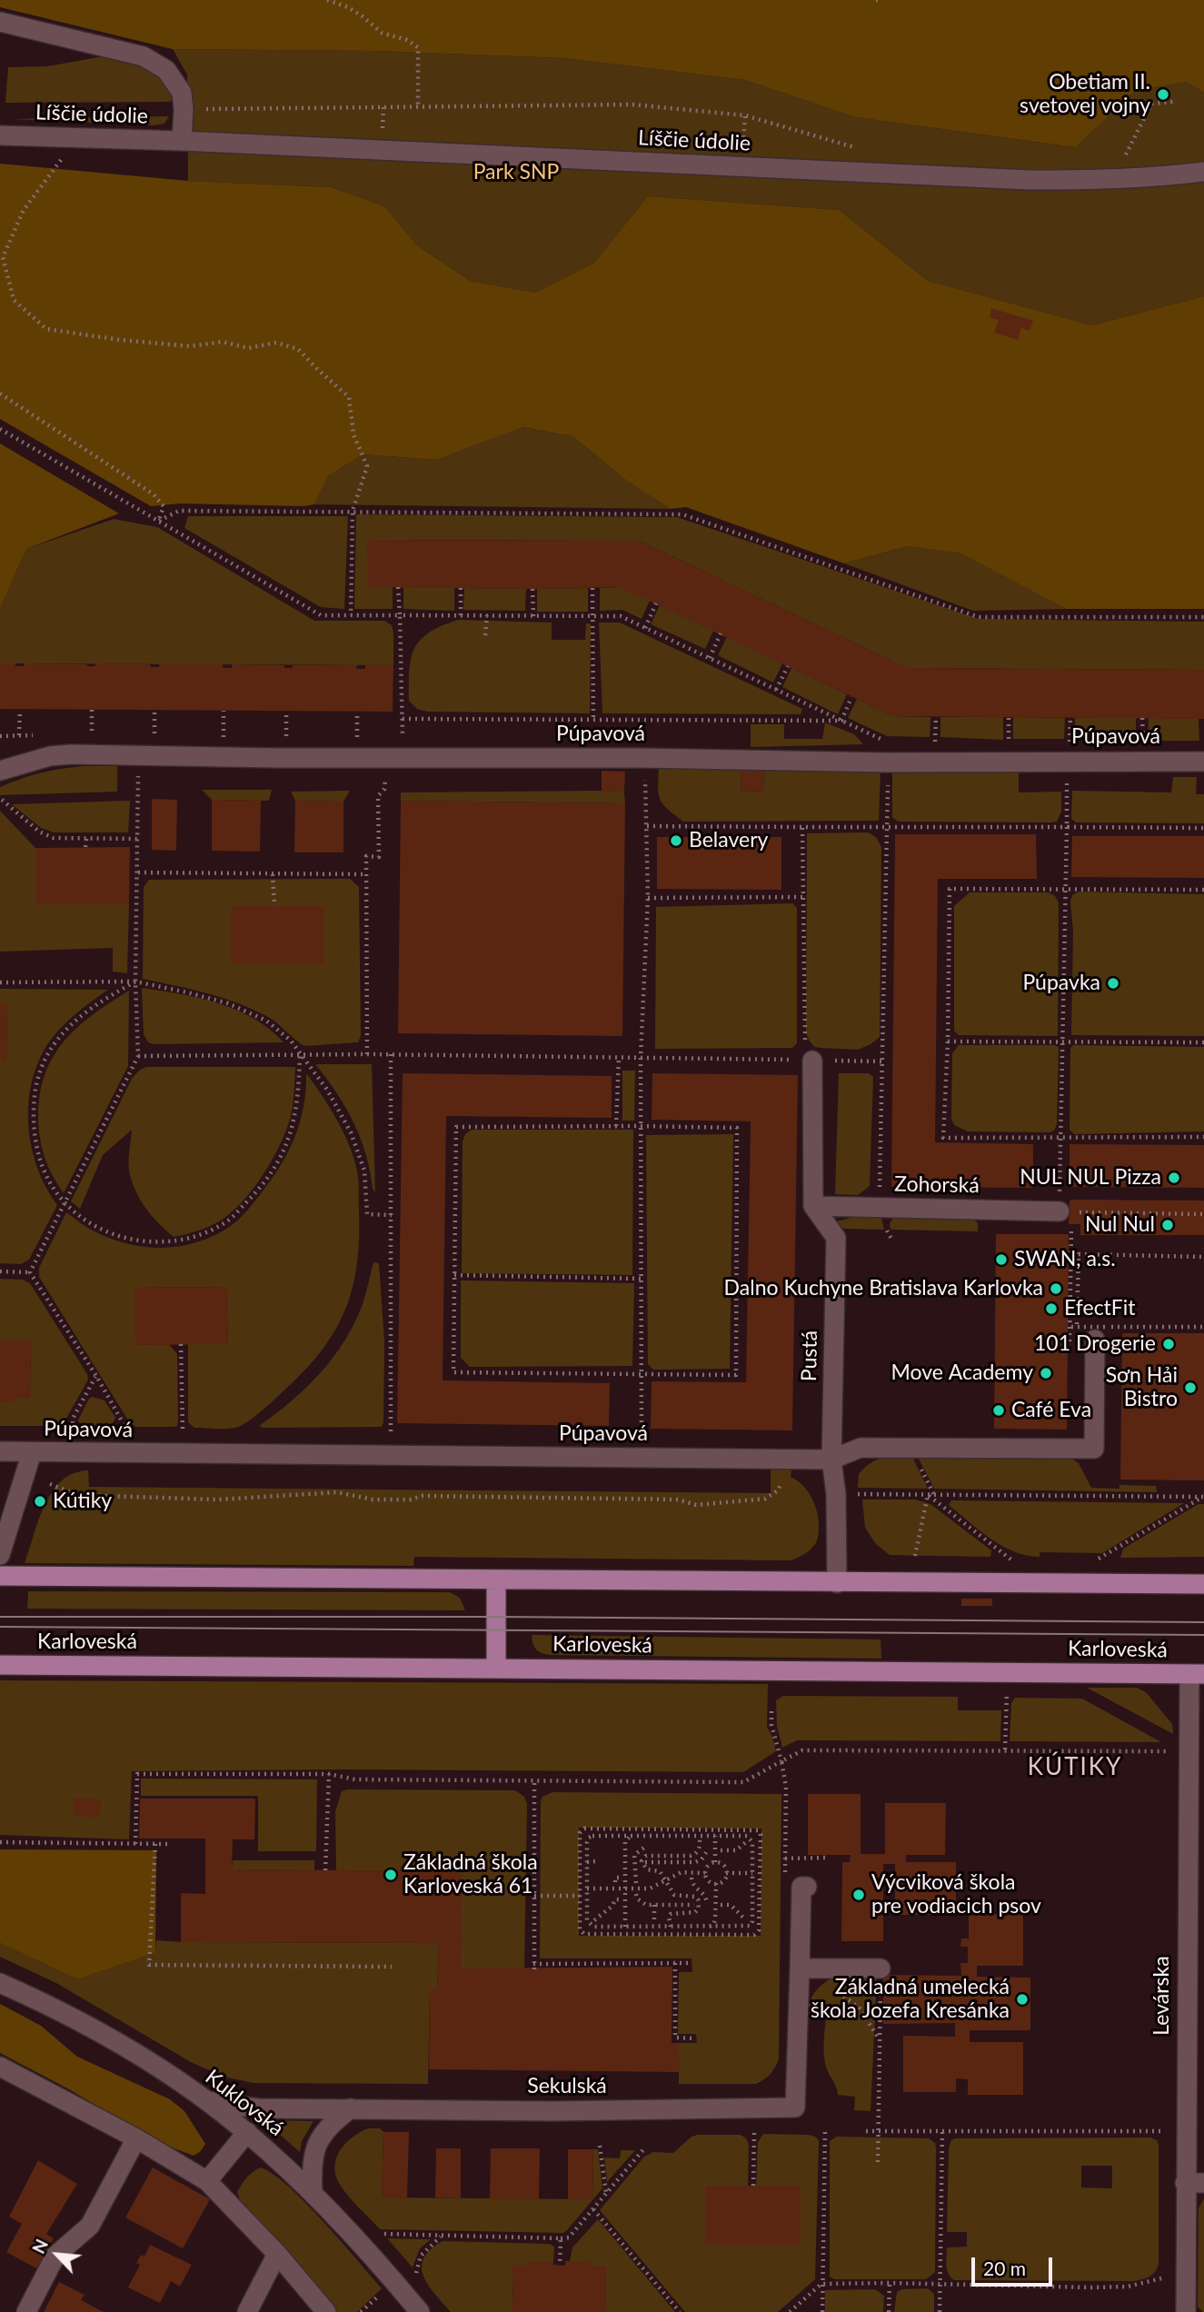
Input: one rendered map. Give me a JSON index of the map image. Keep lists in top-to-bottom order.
{
  "streets": {
    "main road": ["Karloveská"],
    "street": [
      "Líščie údolie",
      "Púpavová",
      "Zohorská",
      "Pustá",
      "Levárska",
      "Sekulská",
      "Kuklovská"
    ]
  },
  "crossings": [
    ["Púpavová", "Pustá"],
    ["Zohorská", "Pustá"],
    ["Karloveská", "Levárska"],
    ["Sekulská", "Kuklovská"]
  ],
  "districts": ["KÚTIKY"],
  "parks": ["Park SNP"],
  "places": [
    "Obetiam II. svetovej vojny",
    "Belavery",
    "Púpavka",
    "NUL NUL Pizza",
    "Nul Nul",
    "SWAN, a.s.",
    "Dalno Kuchyne Bratislava Karlovka",
    "EfectFit",
    "101 Drogerie",
    "Move Academy",
    "Sơn Hải Bistro",
    "Café Eva",
    "Kútiky",
    "Základná škola Karloveská 61",
    "Výcviková škola pre vodiacich psov",
    "Základná umelecká škola Jozefa Kresánka"
  ],
  "scale_bar": "20 m",
  "north": "top left"
}
